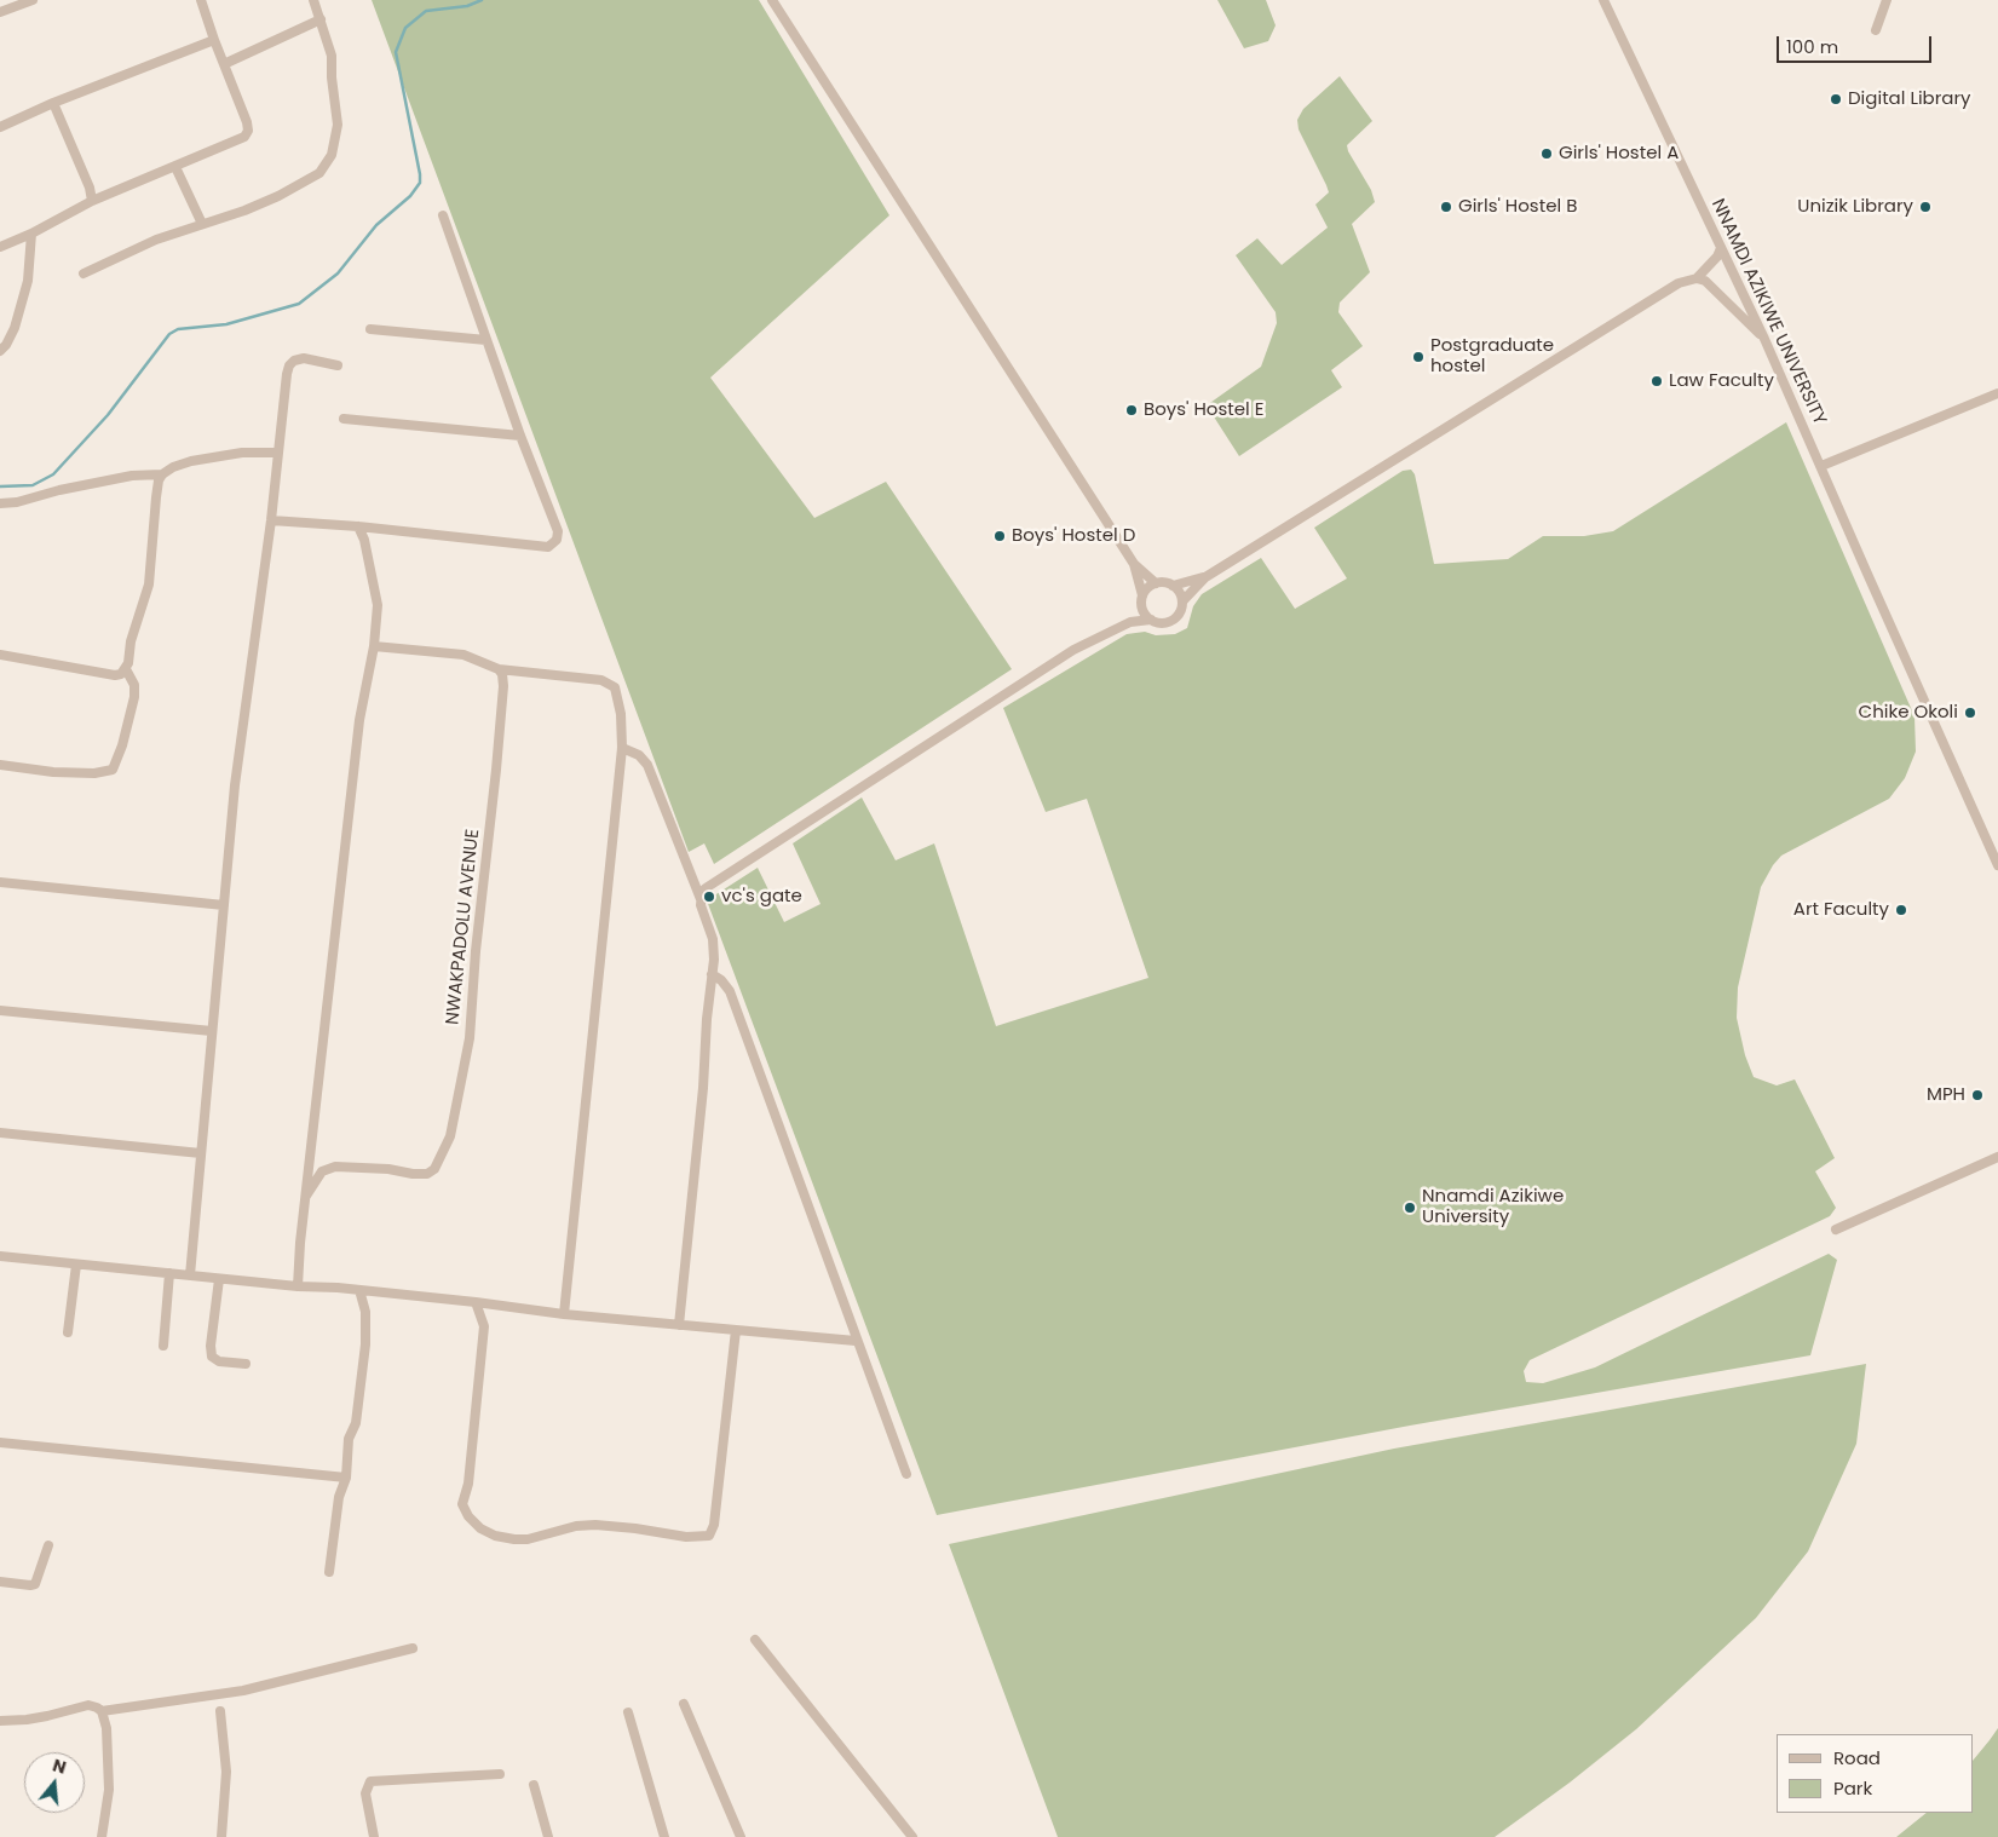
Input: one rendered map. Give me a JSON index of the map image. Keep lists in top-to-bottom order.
{
  "streets": {
    "street": ["NNAMDI AZIKIWE UNIVERSITY", "NWAKPADOLU AVENUE"]
  },
  "places": [
    "Digital Library",
    "Girls' Hostel A",
    "Girls' Hostel B",
    "Unizik Library",
    "Postgraduate hostel",
    "Law Faculty",
    "Boys' Hostel E",
    "Boys' Hostel D",
    "Chike Okoli",
    "vc's gate",
    "Art Faculty",
    "MPH",
    "Nnamdi Azikiwe University"
  ],
  "legend": ["Road", "Park"],
  "scale_bar": "100 m",
  "north": "top"
}
